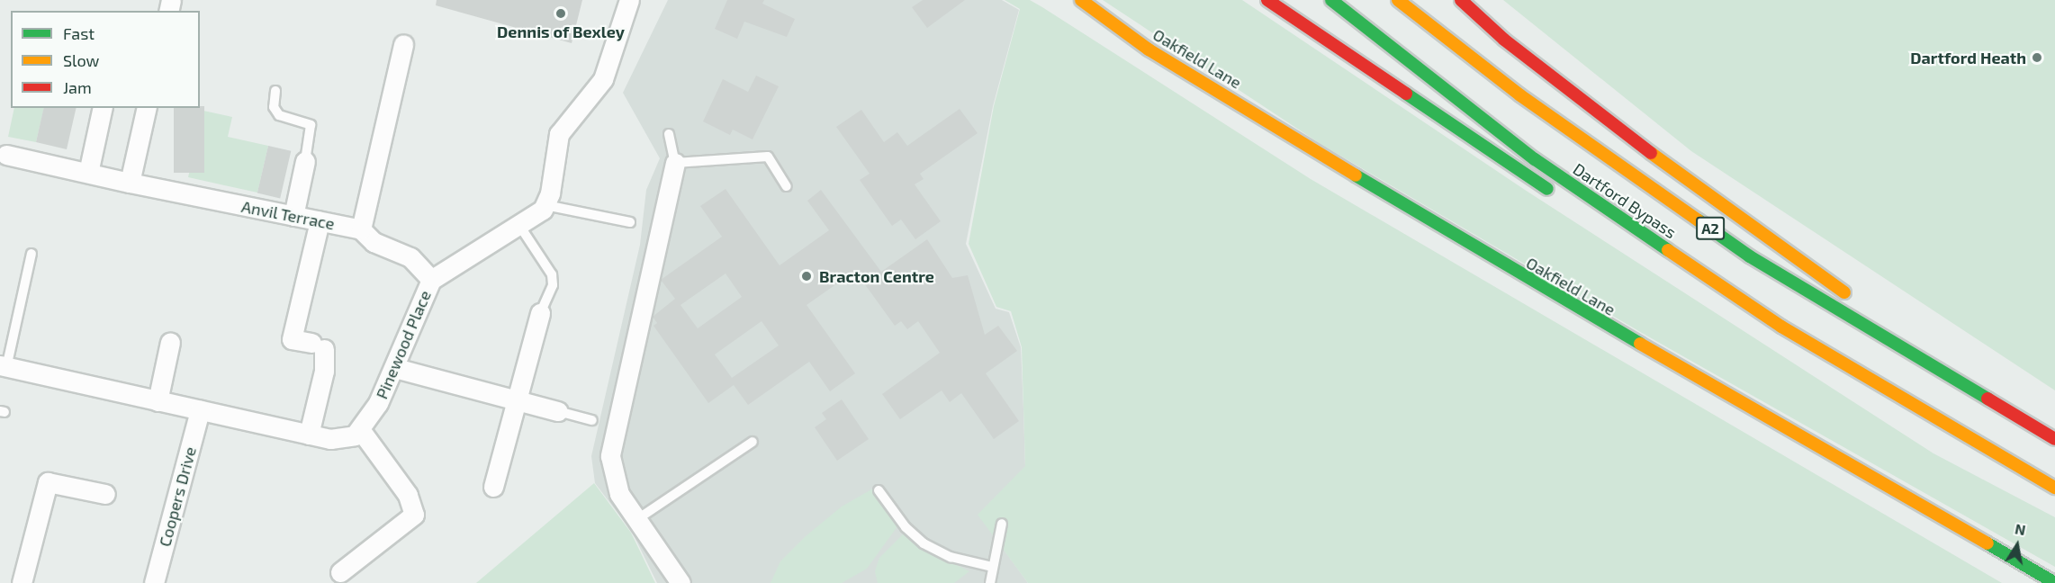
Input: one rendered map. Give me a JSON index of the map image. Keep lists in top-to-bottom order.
{
  "streets": {
    "main road": ["Oakfield Lane", "Dartford Bypass", "A2"],
    "street": ["Anvil Terrace", "Pinewood Place", "Coopers Drive"]
  },
  "crossings": [
    ["Anvil Terrace", "Pinewood Place"]
  ],
  "places": ["Dennis of Bexley", "Dartford Heath", "Bracton Centre"],
  "legend": ["Fast", "Slow", "Jam"],
  "north": "top"
}
